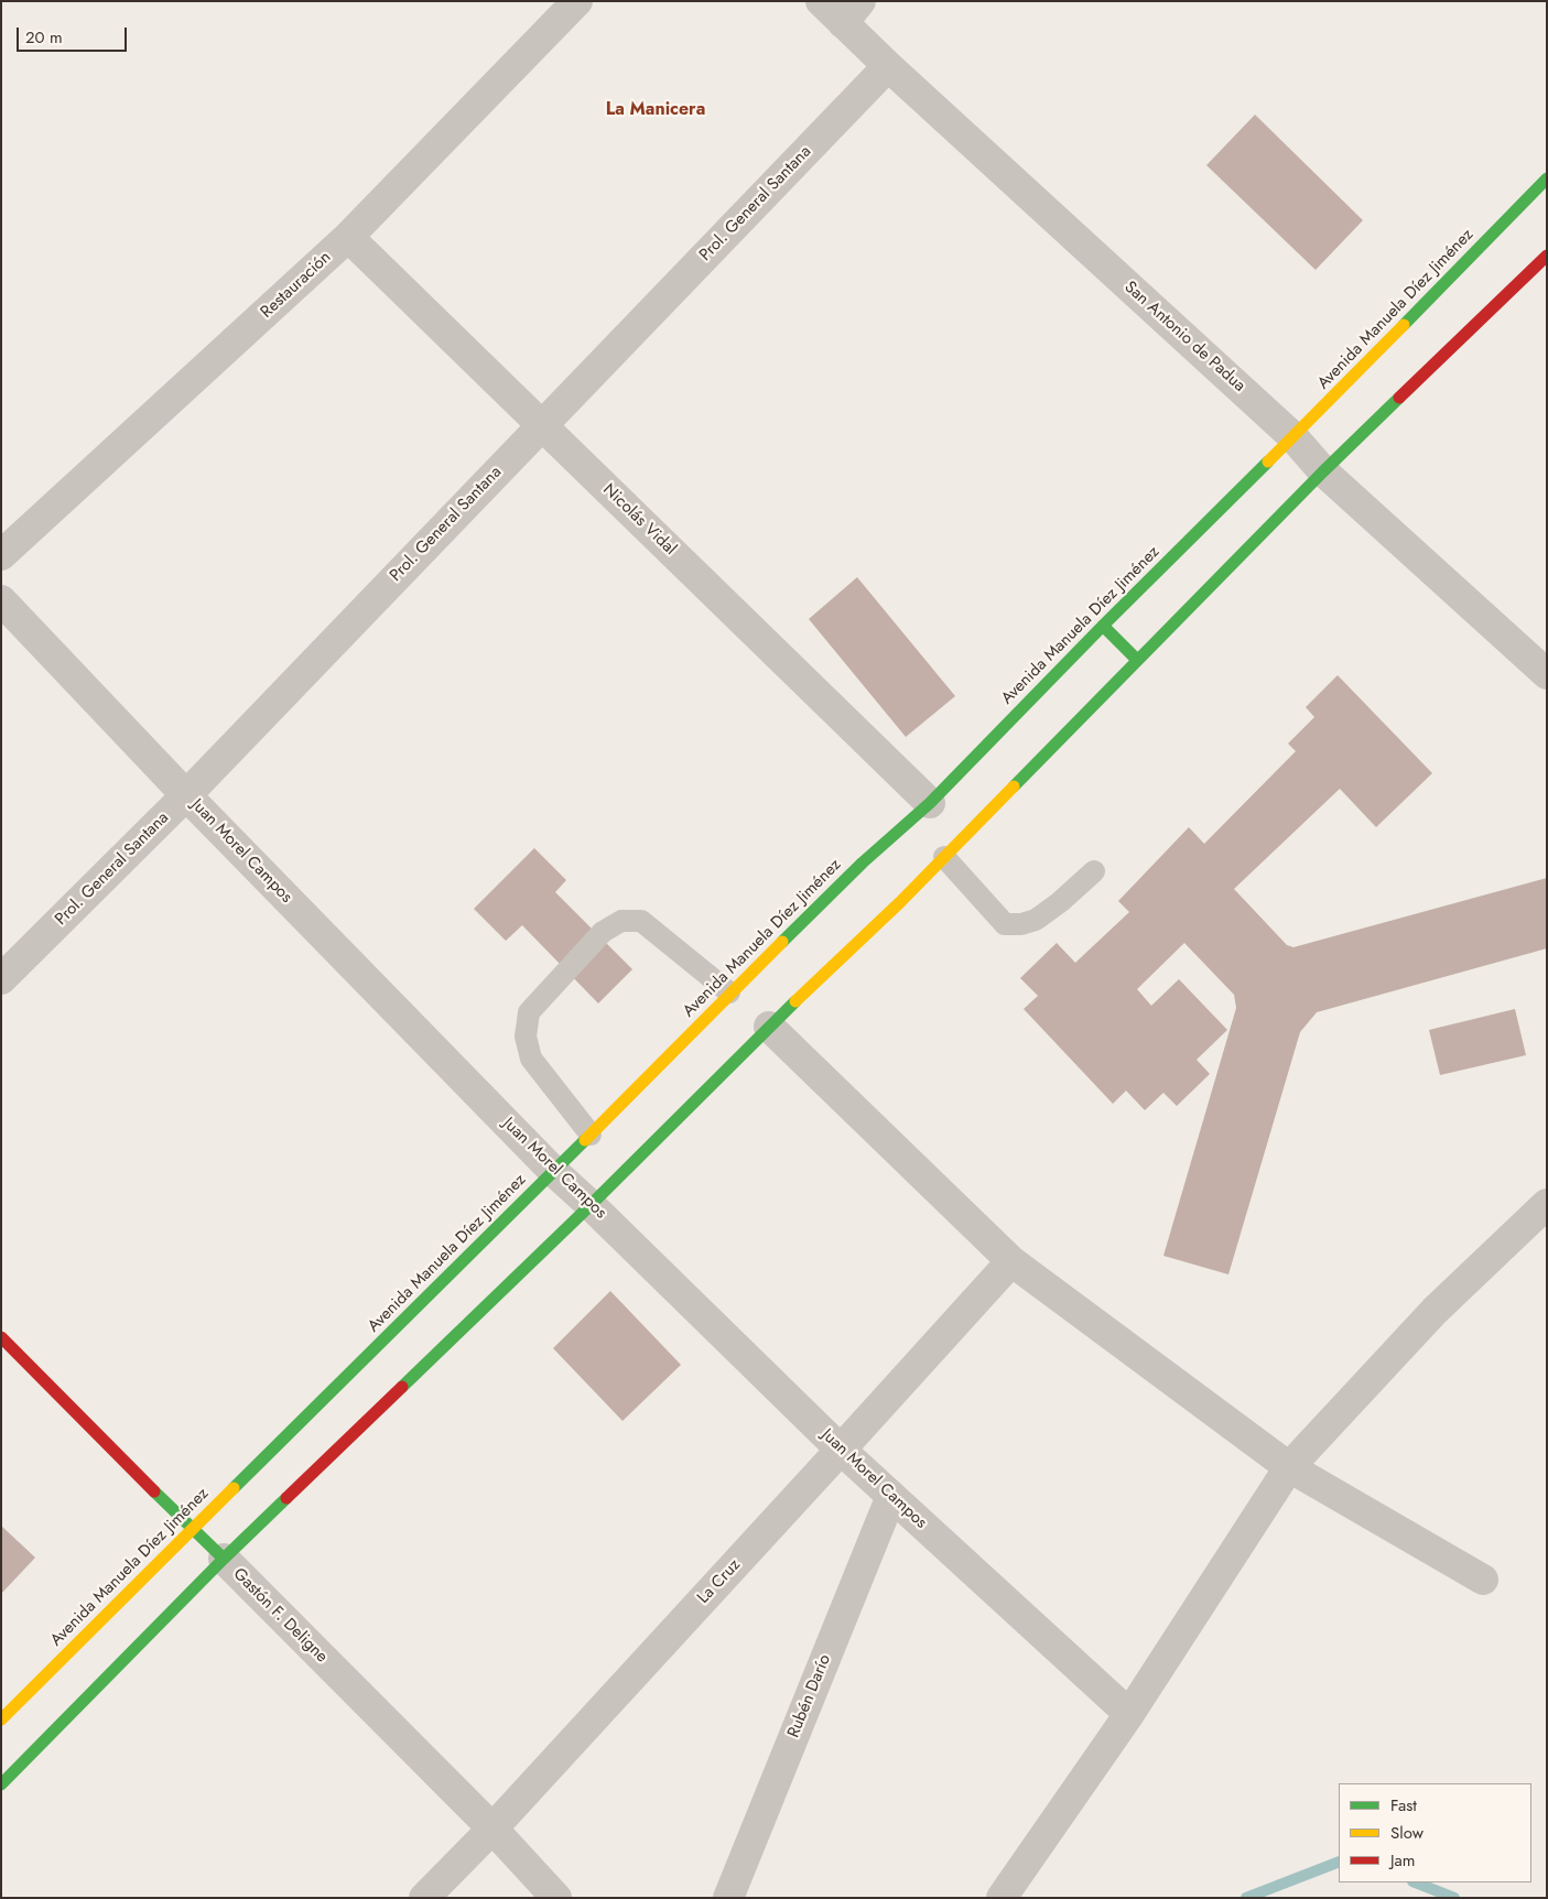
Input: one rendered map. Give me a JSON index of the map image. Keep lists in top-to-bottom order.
{
  "streets": {
    "main road": ["Avenida Manuela Díez Jiménez", "Gastón F. Deligne"],
    "street": [
      "Prol. General Santana",
      "Restauración",
      "San Antonio de Padua",
      "Nicolás Vidal",
      "Juan Morel Campos",
      "La Cruz",
      "Rubén Darío"
    ]
  },
  "crossings": [
    ["Prol. General Santana", "San Antonio de Padua"],
    ["Prol. General Santana", "Nicolás Vidal"],
    ["Prol. General Santana", "Juan Morel Campos"],
    ["Restauración", "Nicolás Vidal"],
    ["Avenida Manuela Díez Jiménez", "San Antonio de Padua"],
    ["Avenida Manuela Díez Jiménez", "Nicolás Vidal"],
    ["Avenida Manuela Díez Jiménez", "Juan Morel Campos"],
    ["Avenida Manuela Díez Jiménez", "Gastón F. Deligne"],
    ["Juan Morel Campos", "La Cruz"],
    ["Juan Morel Campos", "Rubén Darío"],
    ["La Cruz", "Gastón F. Deligne"]
  ],
  "districts": ["La Manicera"],
  "legend": ["Fast", "Slow", "Jam"],
  "scale_bar": "20 m"
}
